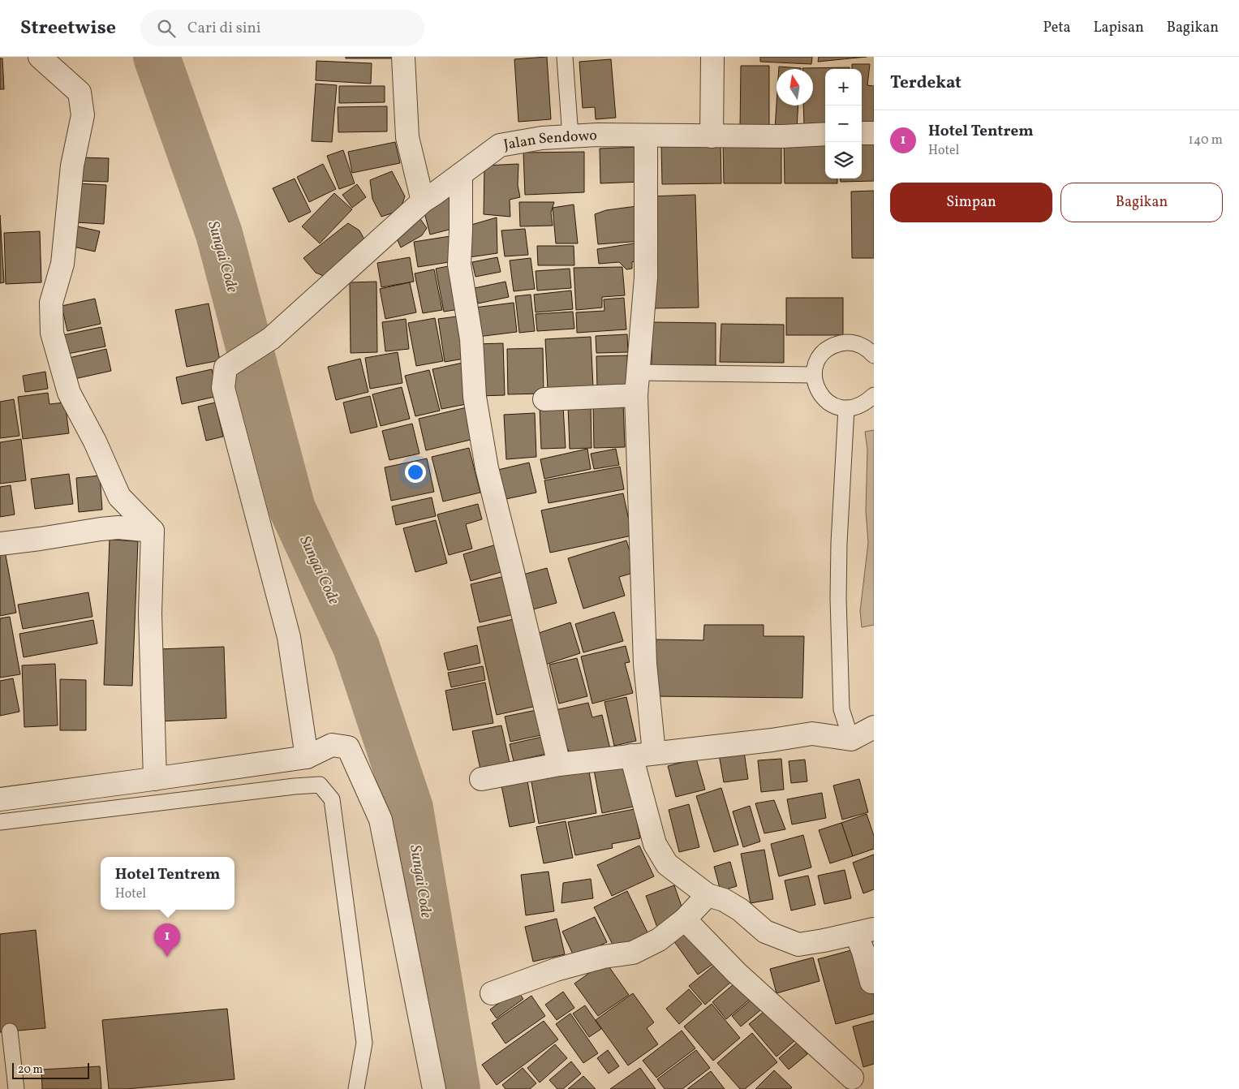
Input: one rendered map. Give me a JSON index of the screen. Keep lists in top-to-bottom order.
{
  "streets": {
    "street": ["Jalan Sendowo"]
  },
  "water": ["Sungai Code"],
  "scale_bar": "20 m",
  "north": "top",
  "page": {
    "header": "Streetwise",
    "search": "Cari di sini",
    "nav": ["Peta", "Lapisan", "Bagikan"],
    "heading": "Terdekat",
    "map_buttons": ["+", "−"],
    "list": [
      {
        "mark": "1",
        "name": "Hotel Tentrem",
        "note": "Hotel",
        "value": "140 m"
      }
    ],
    "buttons": ["Simpan", "Bagikan"],
    "popup": ["Hotel Tentrem", "Hotel"],
    "pins": "1",
    "scale": "20 m"
  }
}
